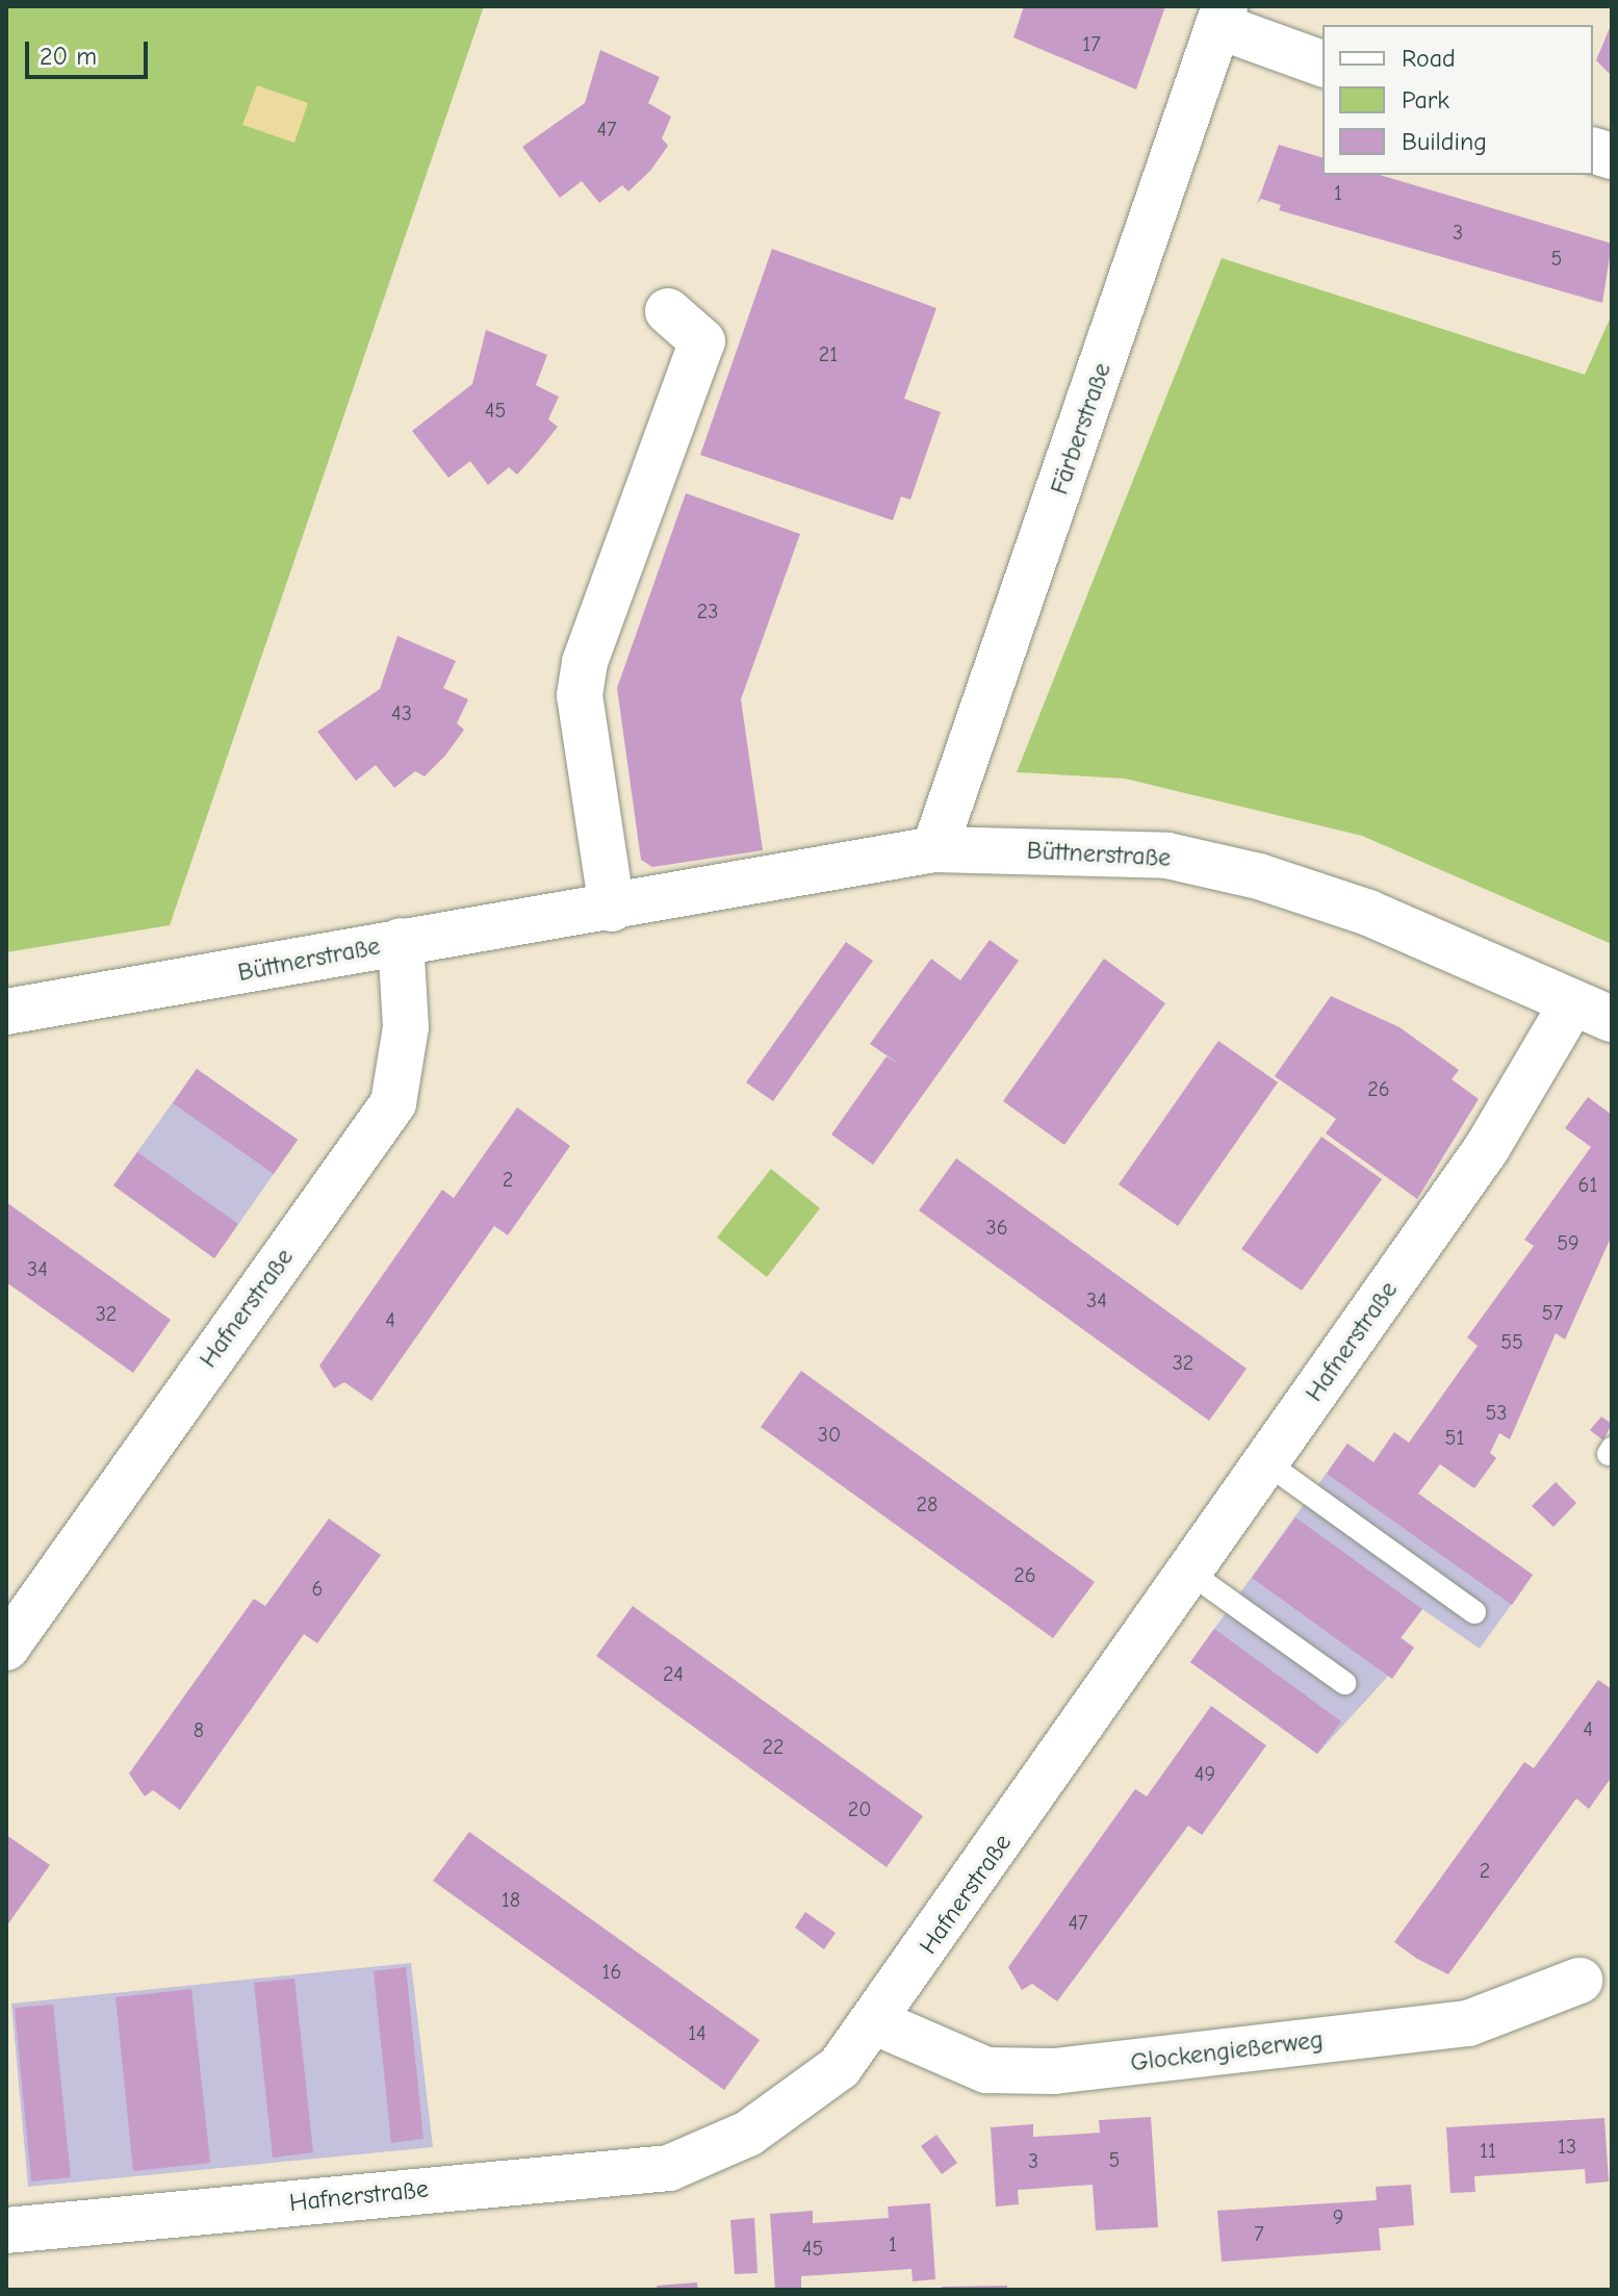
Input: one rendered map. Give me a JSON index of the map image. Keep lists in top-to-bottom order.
{
  "streets": {
    "street": [
      "Färberstraße",
      "Büttnerstraße",
      "Hafnerstraße",
      "Glockengießerweg"
    ]
  },
  "crossings": [
    ["Färberstraße", "Büttnerstraße"],
    ["Büttnerstraße", "Hafnerstraße"],
    ["Hafnerstraße", "Glockengießerweg"]
  ],
  "house_numbers": [
    "17",
    "47",
    "1",
    "3",
    "5",
    "21",
    "45",
    "23",
    "43",
    "26",
    "2",
    "61",
    "36",
    "59",
    "34",
    "34",
    "57",
    "32",
    "4",
    "55",
    "32",
    "53",
    "30",
    "51",
    "28",
    "26",
    "6",
    "24",
    "4",
    "8",
    "22",
    "49",
    "20",
    "2",
    "18",
    "47",
    "16",
    "14",
    "13",
    "11",
    "5",
    "3",
    "9",
    "7",
    "1",
    "45"
  ],
  "legend": ["Road", "Park", "Building"],
  "scale_bar": "20 m"
}
